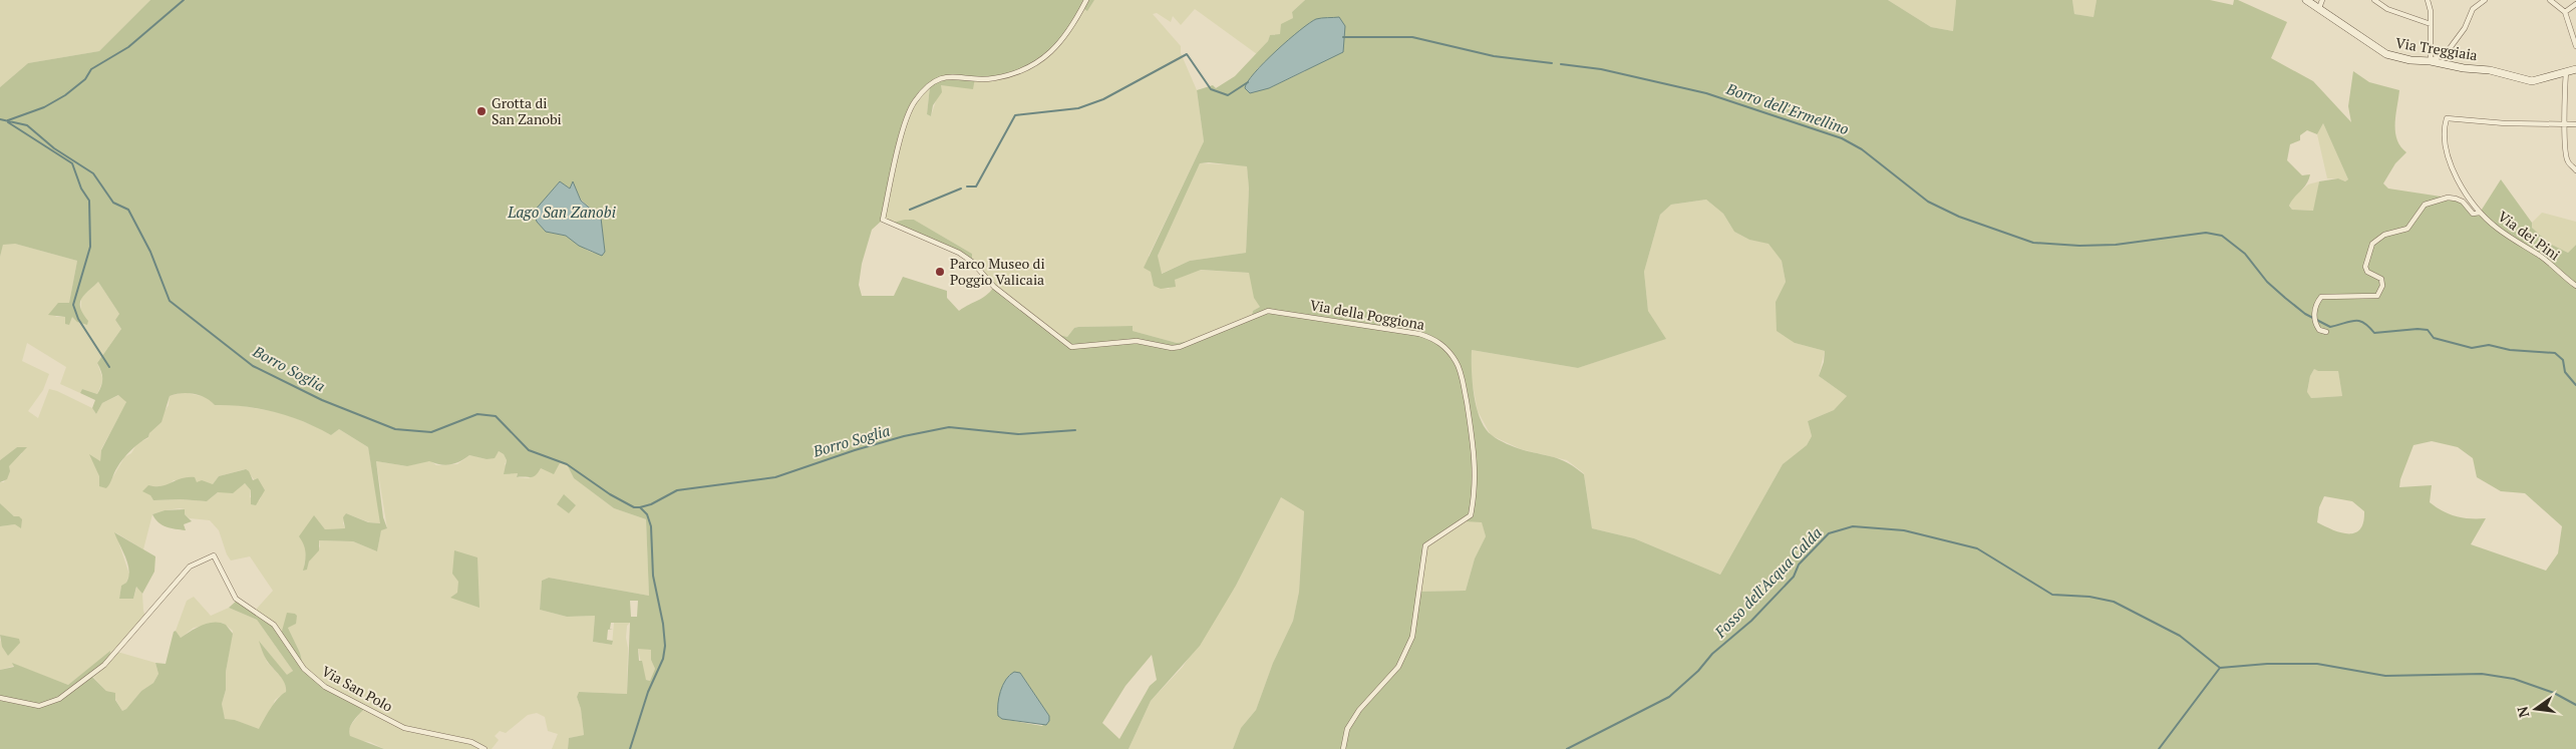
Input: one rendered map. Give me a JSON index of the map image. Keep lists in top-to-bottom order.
{
  "streets": {
    "street": [
      "Via Treggiaia",
      "Via dei Pini",
      "Via della Poggiona",
      "Via San Polo"
    ]
  },
  "water": [
    "Borro dell'Ermellino",
    "Lago San Zanobi",
    "Borro Soglia",
    "Fosso dell'Acqua Calda"
  ],
  "places": ["Grotta di San Zanobi", "Parco Museo di Poggio Valicaia"],
  "north": "left"
}
